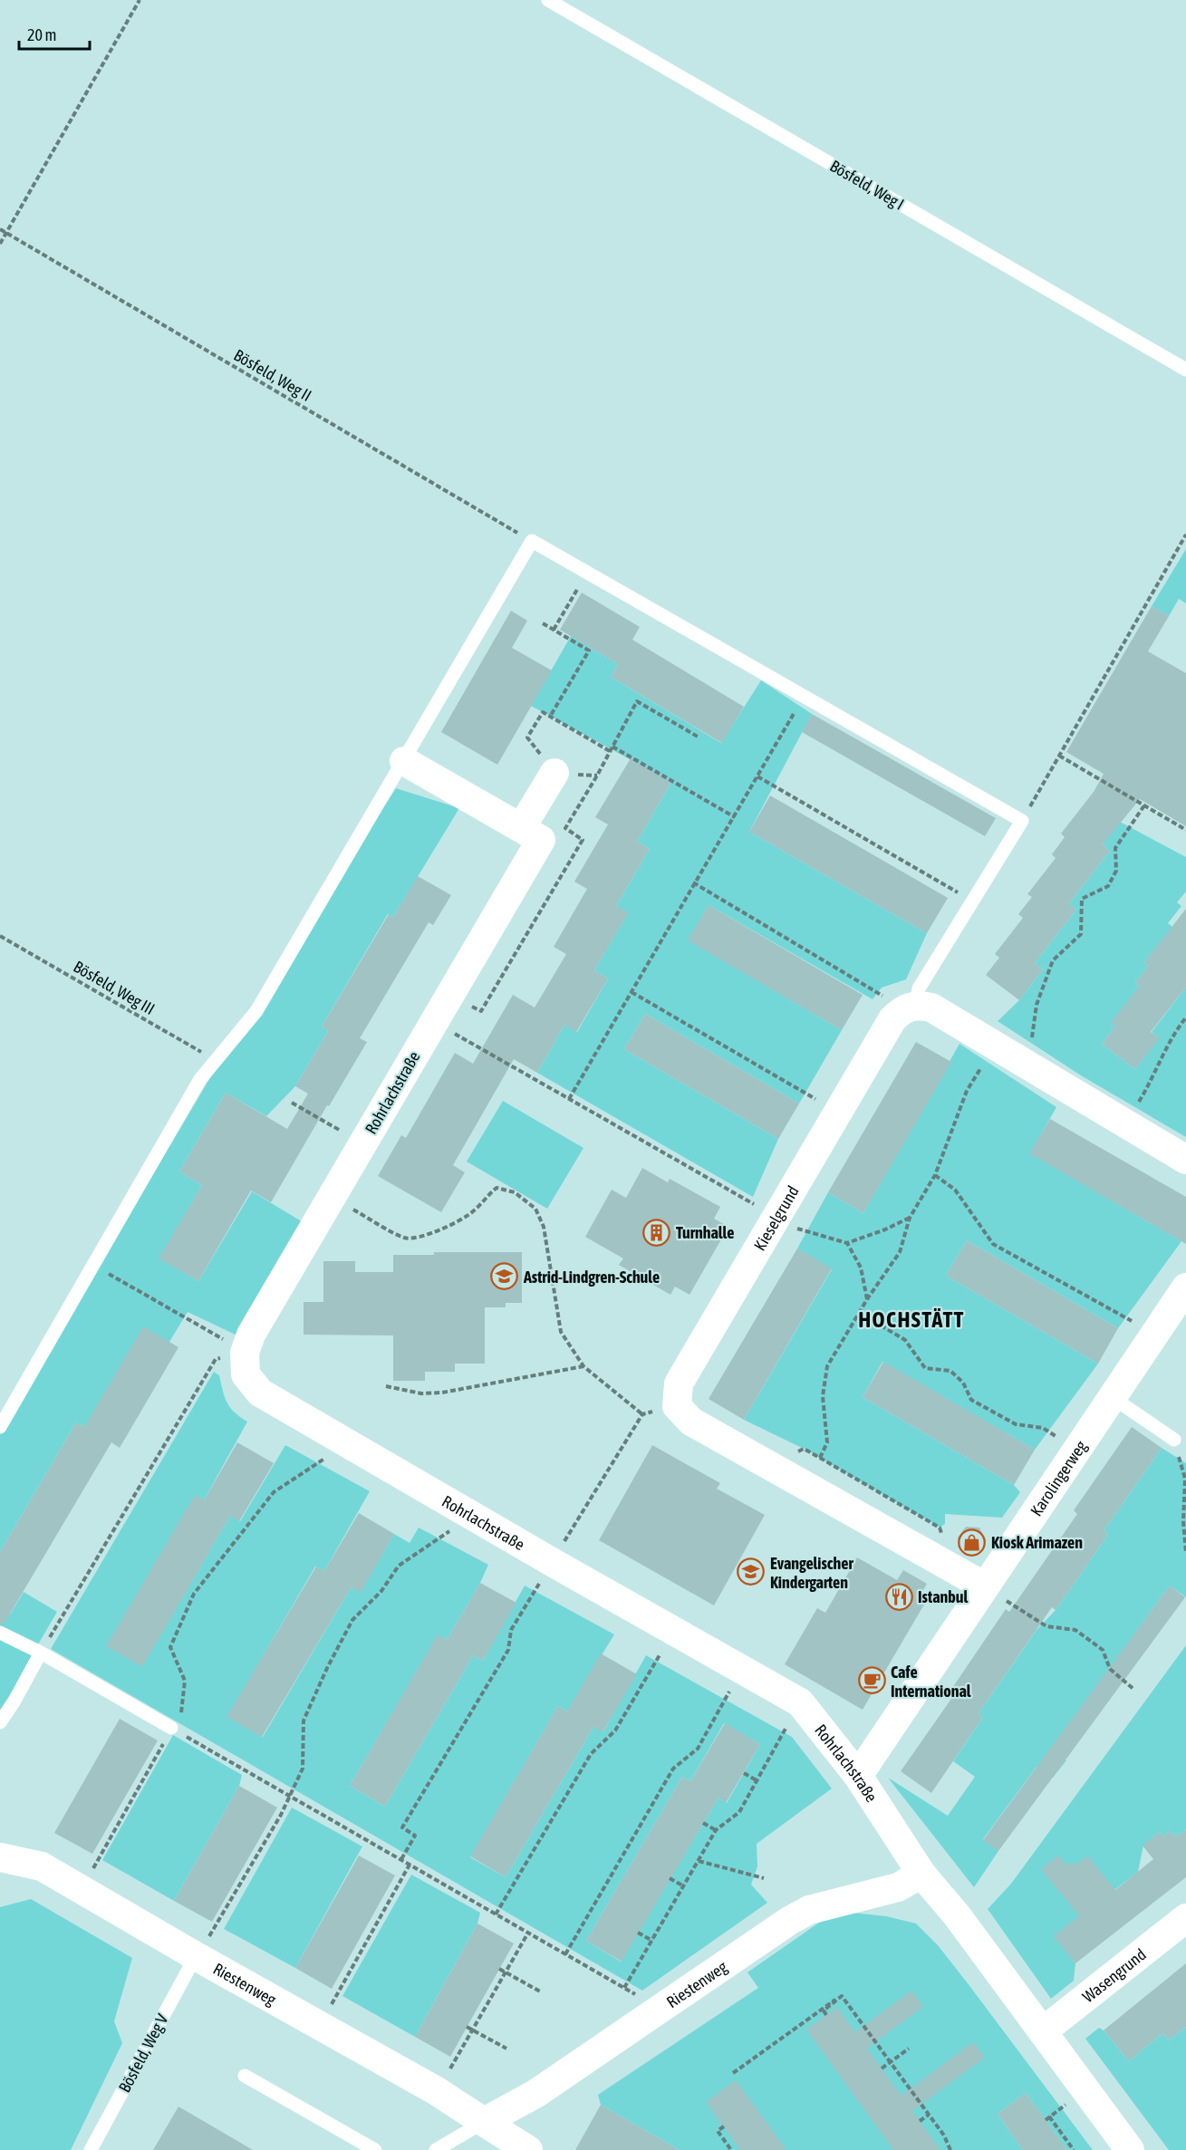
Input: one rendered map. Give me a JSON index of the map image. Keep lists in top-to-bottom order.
{
  "streets": {
    "street": [
      "Rohrlachstraße",
      "Kieselgrund",
      "Karolingerweg",
      "Wasengrund",
      "Riestenweg"
    ],
    "lane": ["Bösfeld, Weg I", "Bösfeld, Weg V"],
    "path": ["Bösfeld, Weg II", "Bösfeld, Weg III"]
  },
  "crossings": [
    ["Rohrlachstraße", "Karolingerweg"],
    ["Rohrlachstraße", "Wasengrund"],
    ["Rohrlachstraße", "Riestenweg"],
    ["Riestenweg", "Bösfeld, Weg V"]
  ],
  "districts": ["HOCHSTÄTT"],
  "places": {
    "building": ["Turnhalle"],
    "school or university": ["Astrid-Lindgren-Schule", "Evangelischer Kindergarten"],
    "shop": ["Kiosk Arimazen"],
    "restaurant": ["Istanbul"],
    "cafe": ["Cafe International"]
  },
  "scale_bar": "20 m"
}
